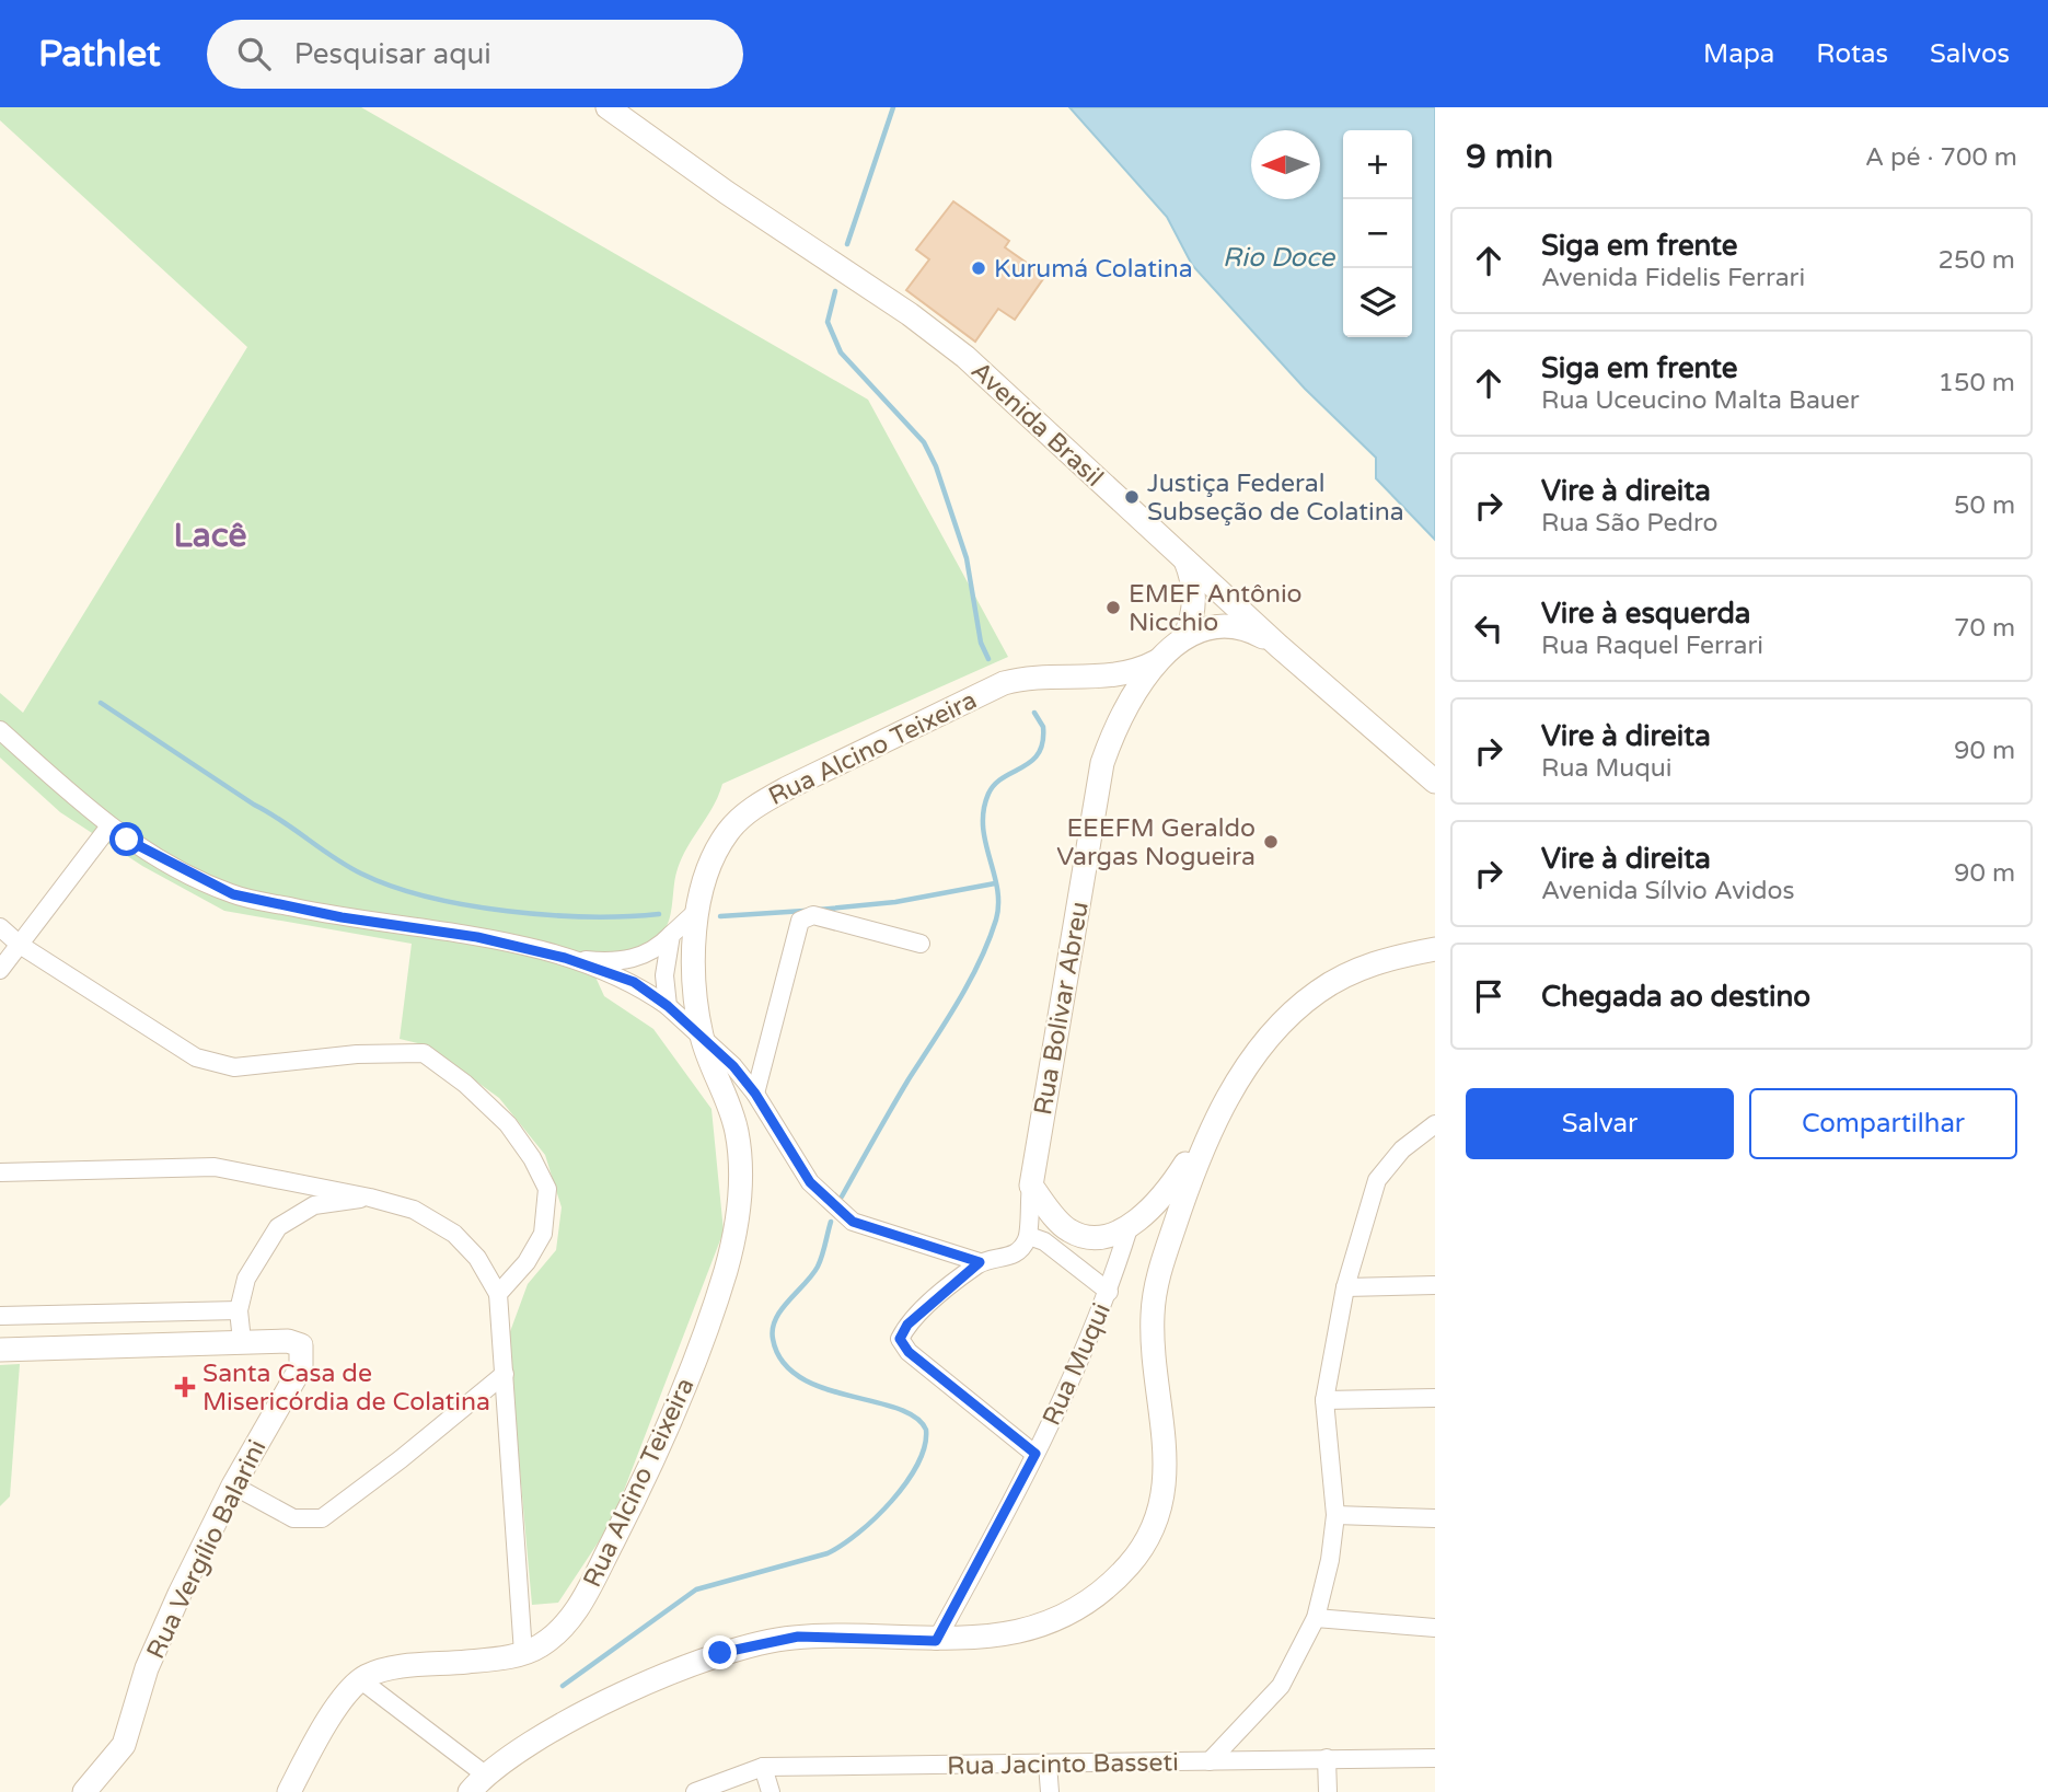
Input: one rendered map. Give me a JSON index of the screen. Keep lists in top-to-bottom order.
{
  "streets": {
    "main road": [
      "Avenida Brasil",
      "Rua Alcino Teixeira",
      "Rua Bolivar Abreu",
      "Rua Vergílio Balarini"
    ],
    "street": ["Rua Muqui", "Rua Jacinto Basseti"]
  },
  "crossings": [
    ["Avenida Brasil", "Rua Bolivar Abreu"],
    ["Rua Alcino Teixeira", "Rua Bolivar Abreu"]
  ],
  "districts": ["Lacê"],
  "water": ["Rio Doce"],
  "places": {
    "other": [
      "Kurumá Colatina",
      "Justiça Federal Subseção de Colatina",
      "EMEF Antônio Nicchio",
      "EEEFM Geraldo Vargas Nogueira"
    ],
    "health": ["Santa Casa de Misericórdia de Colatina"]
  },
  "north": "left",
  "page": {
    "header": "Pathlet",
    "search": "Pesquisar aqui",
    "nav": ["Mapa", "Rotas", "Salvos"],
    "heading": ["9 min", "A pé · 700 m"],
    "map_buttons": ["+", "−"],
    "list": [
      ["Siga em frente", "Avenida Fidelis Ferrari", "250 m"],
      ["Siga em frente", "Rua Uceucino Malta Bauer", "150 m"],
      ["Vire à direita", "Rua São Pedro", "50 m"],
      ["Vire à esquerda", "Rua Raquel Ferrari", "70 m"],
      ["Vire à direita", "Rua Muqui", "90 m"],
      ["Vire à direita", "Avenida Sílvio Avidos", "90 m"],
      "Chegada ao destino"
    ],
    "buttons": ["Salvar", "Compartilhar"]
  }
}
